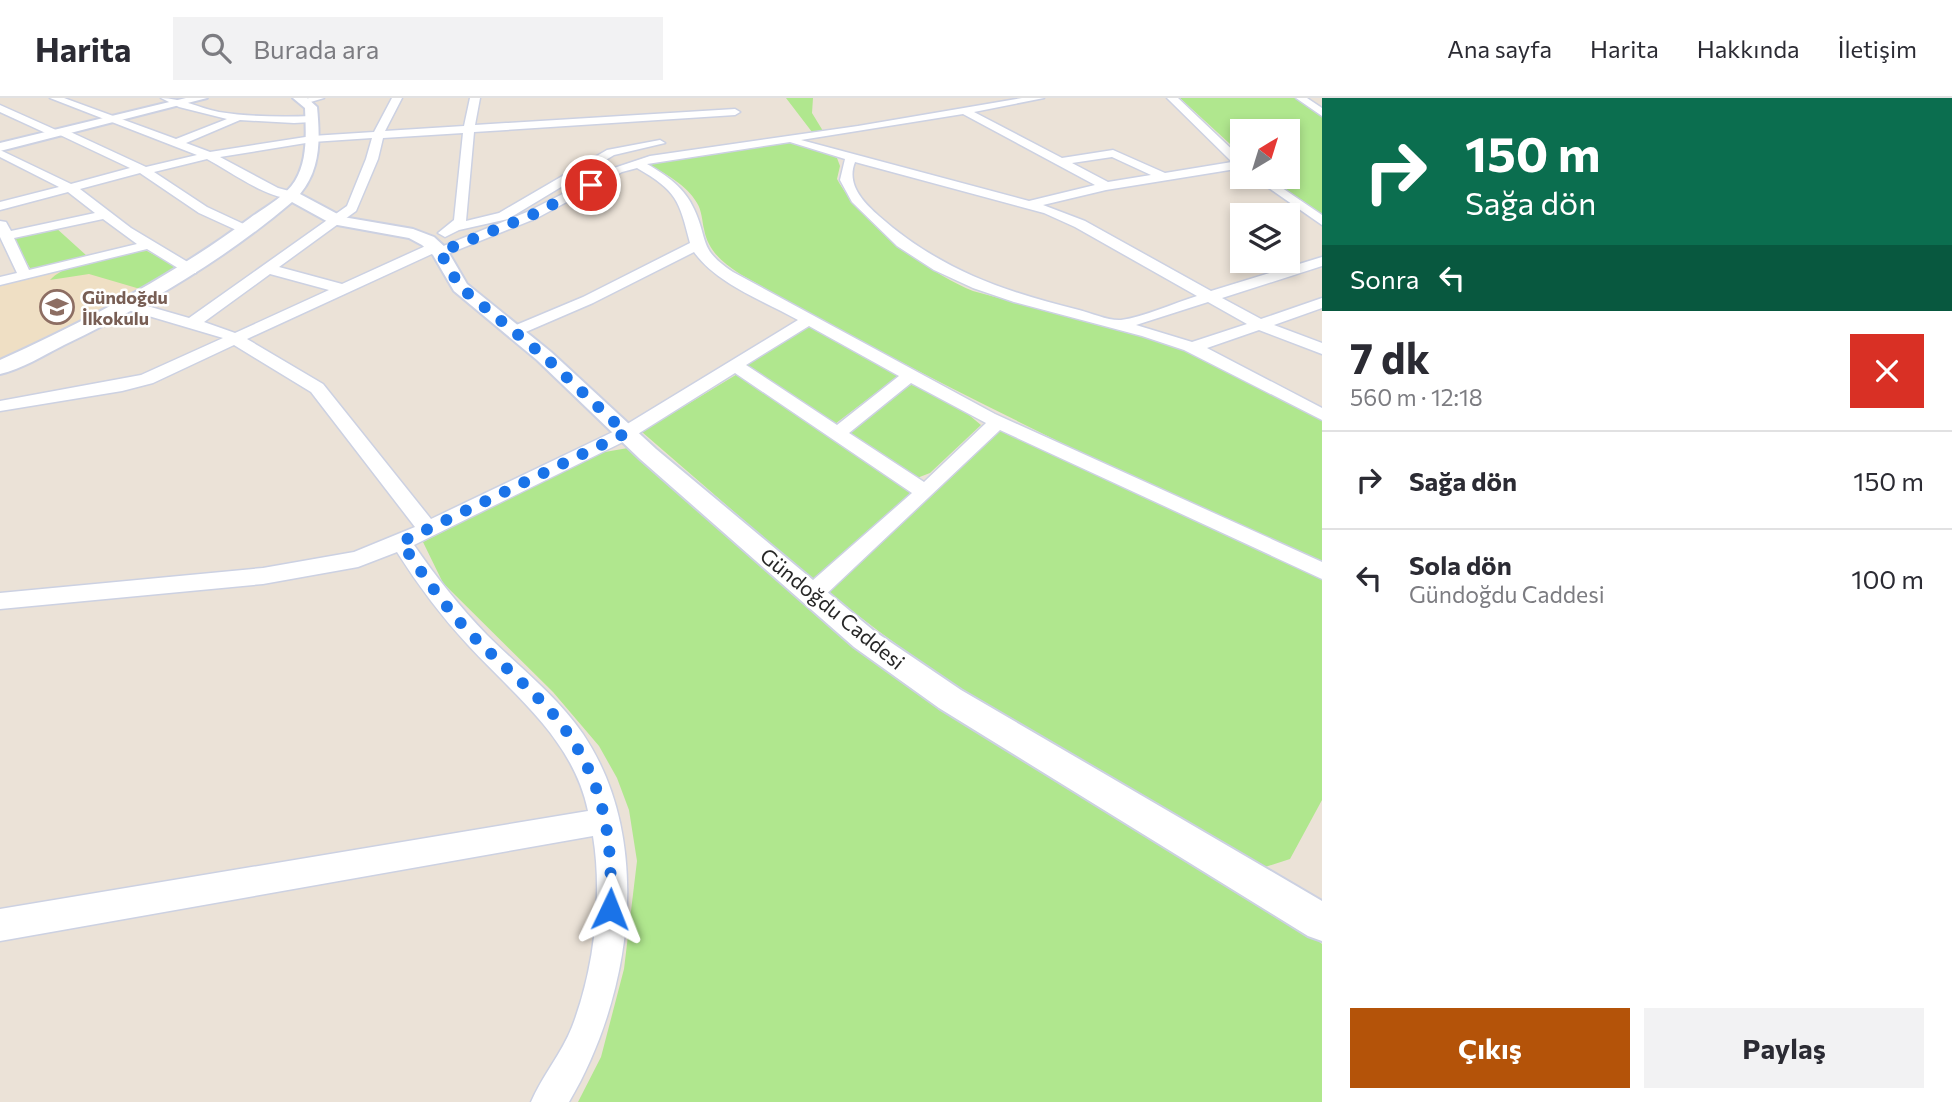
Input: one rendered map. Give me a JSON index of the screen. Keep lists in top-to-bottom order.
{
  "streets": {
    "street": ["Gündoğdu Caddesi"]
  },
  "places": {
    "school or university": ["Gündoğdu İlkokulu"]
  },
  "north": "top right",
  "page": {
    "header": "Harita",
    "search": "Burada ara",
    "nav": [
      "Ana sayfa",
      "Harita",
      "Hakkında",
      "İletişim"
    ],
    "turn": ["150 m", "Sağa dön"],
    "then": "Sonra",
    "heading": ["7 dk", "560 m · 12:18"],
    "list": [
      {
        "name": "Sağa dön",
        "value": "150 m"
      },
      {
        "name": "Sola dön",
        "note": "Gündoğdu Caddesi",
        "value": "100 m"
      }
    ],
    "buttons": ["Çıkış", "Paylaş"]
  }
}
